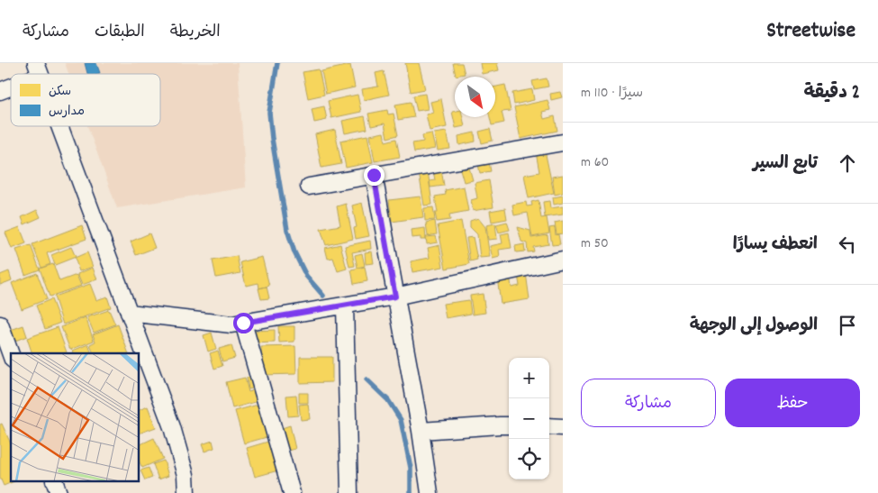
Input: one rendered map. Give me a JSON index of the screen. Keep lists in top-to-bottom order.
{
  "legend": ["سكن", "مدارس"],
  "north": "bottom right",
  "page": {
    "header": "Streetwise",
    "nav": ["الخريطة", "الطبقات", "مشاركة"],
    "heading": ["2 دقيقة", "سيرًا · 110 m"],
    "list": [
      ["تابع السير", "60 m"],
      ["انعطف يسارًا", "50 m"],
      "الوصول إلى الوجهة"
    ],
    "map_buttons": ["+", "−"],
    "buttons": ["حفظ", "مشاركة"]
  }
}
